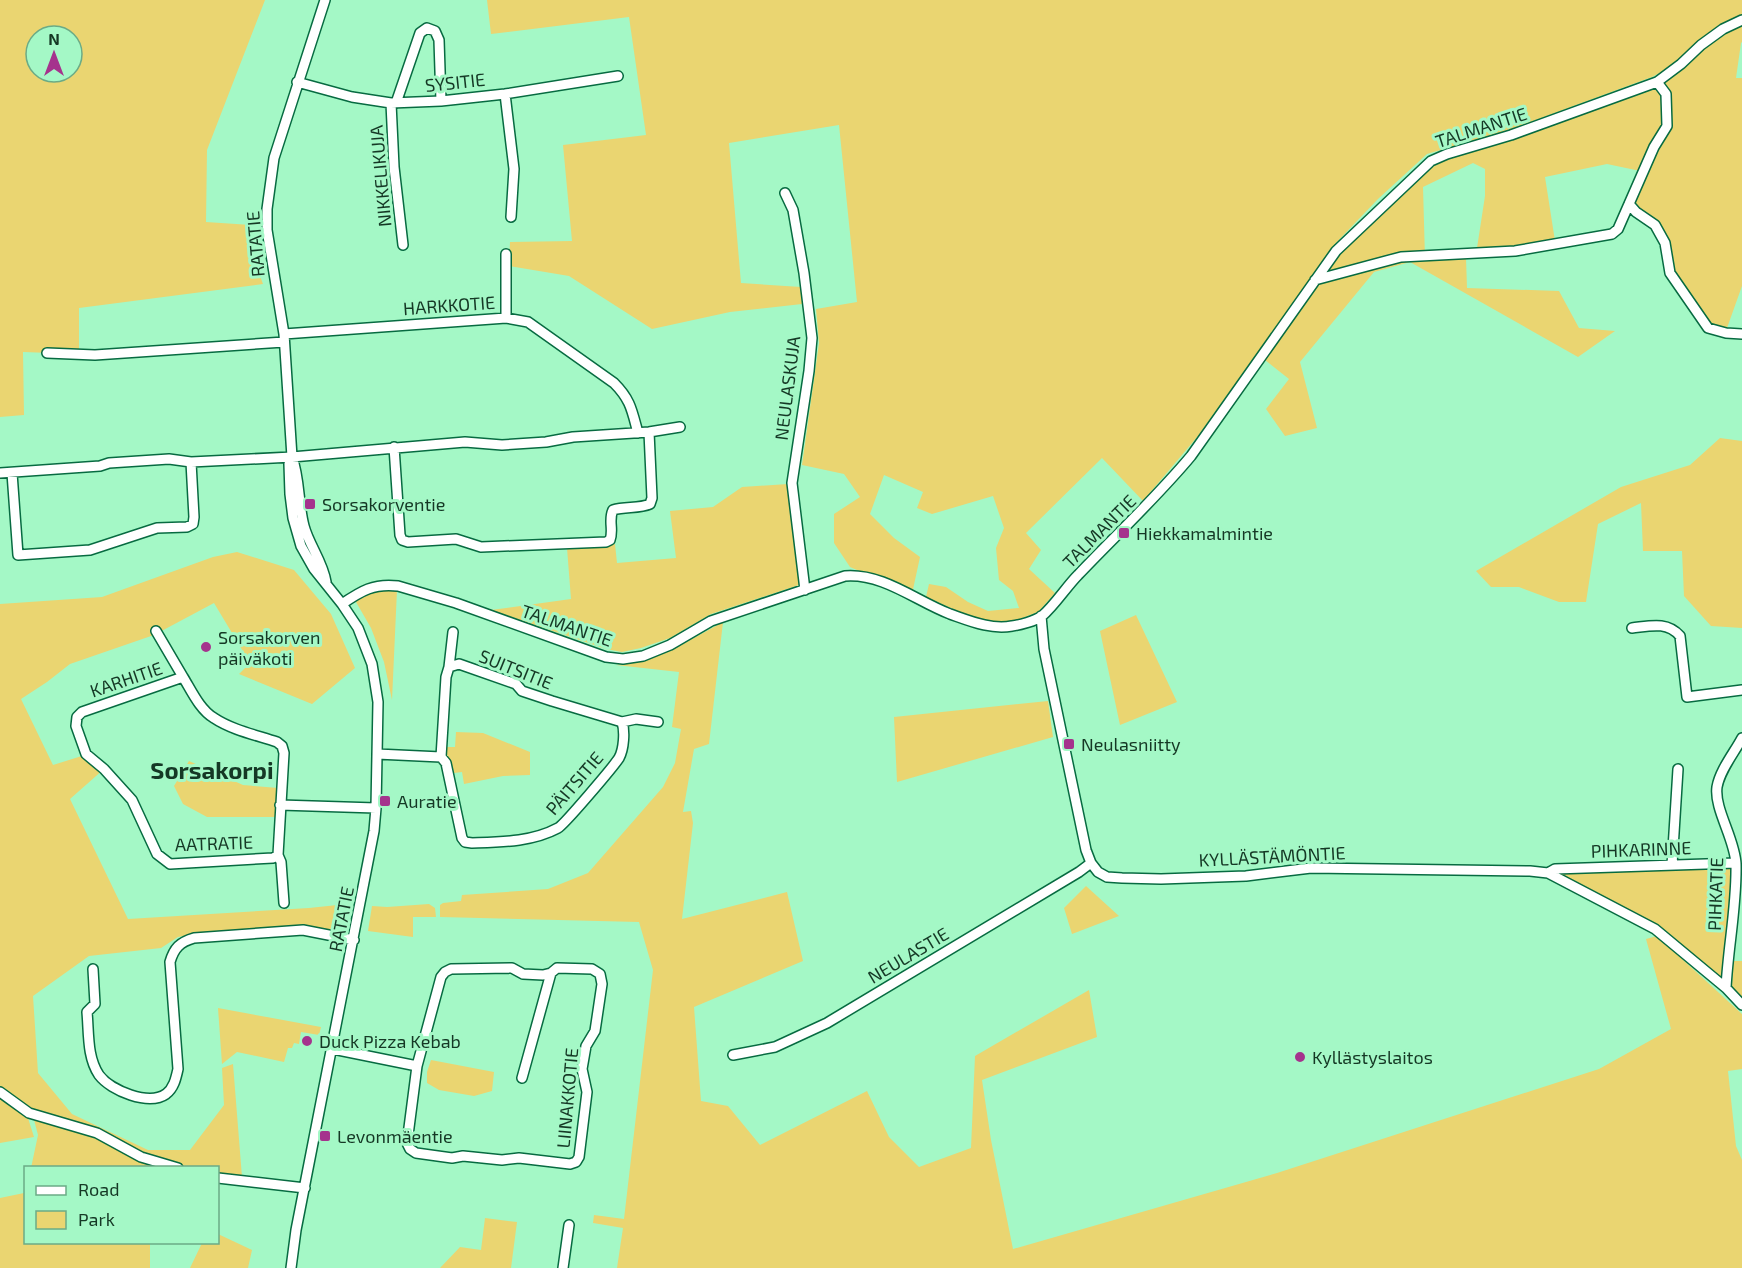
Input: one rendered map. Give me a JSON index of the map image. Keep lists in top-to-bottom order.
{
  "streets": {
    "street": [
      "SYSITIE",
      "TALMANTIE",
      "NIKKELIKUJA",
      "RATATIE",
      "HARKKOTIE",
      "NEULASKUJA",
      "SUITSITIE",
      "KARHITIE",
      "PÄITSITIE",
      "AATRATIE",
      "PIHKARINNE",
      "KYLLÄSTÄMÖNTIE",
      "PIHKATIE",
      "NEULASTIE",
      "LIINAKKOTIE"
    ]
  },
  "crossings": [
    ["SYSITIE", "NIKKELIKUJA"],
    ["SYSITIE", "RATATIE"],
    ["TALMANTIE", "RATATIE"],
    ["TALMANTIE", "NEULASKUJA"],
    ["RATATIE", "HARKKOTIE"],
    ["SUITSITIE", "PÄITSITIE"],
    ["KARHITIE", "AATRATIE"],
    ["PIHKARINNE", "KYLLÄSTÄMÖNTIE"],
    ["PIHKARINNE", "PIHKATIE"],
    ["KYLLÄSTÄMÖNTIE", "PIHKATIE"],
    ["KYLLÄSTÄMÖNTIE", "NEULASTIE"]
  ],
  "districts": ["Sorsakorpi"],
  "places": {
    "transit": [
      "Sorsakorventie",
      "Hiekkamalmintie",
      "Neulasniitty",
      "Auratie",
      "Levonmäentie"
    ],
    "other": ["Sorsakorven päiväkoti", "Duck Pizza Kebab", "Kyllästyslaitos"]
  },
  "legend": ["Road", "Park"],
  "north": "top"
}
